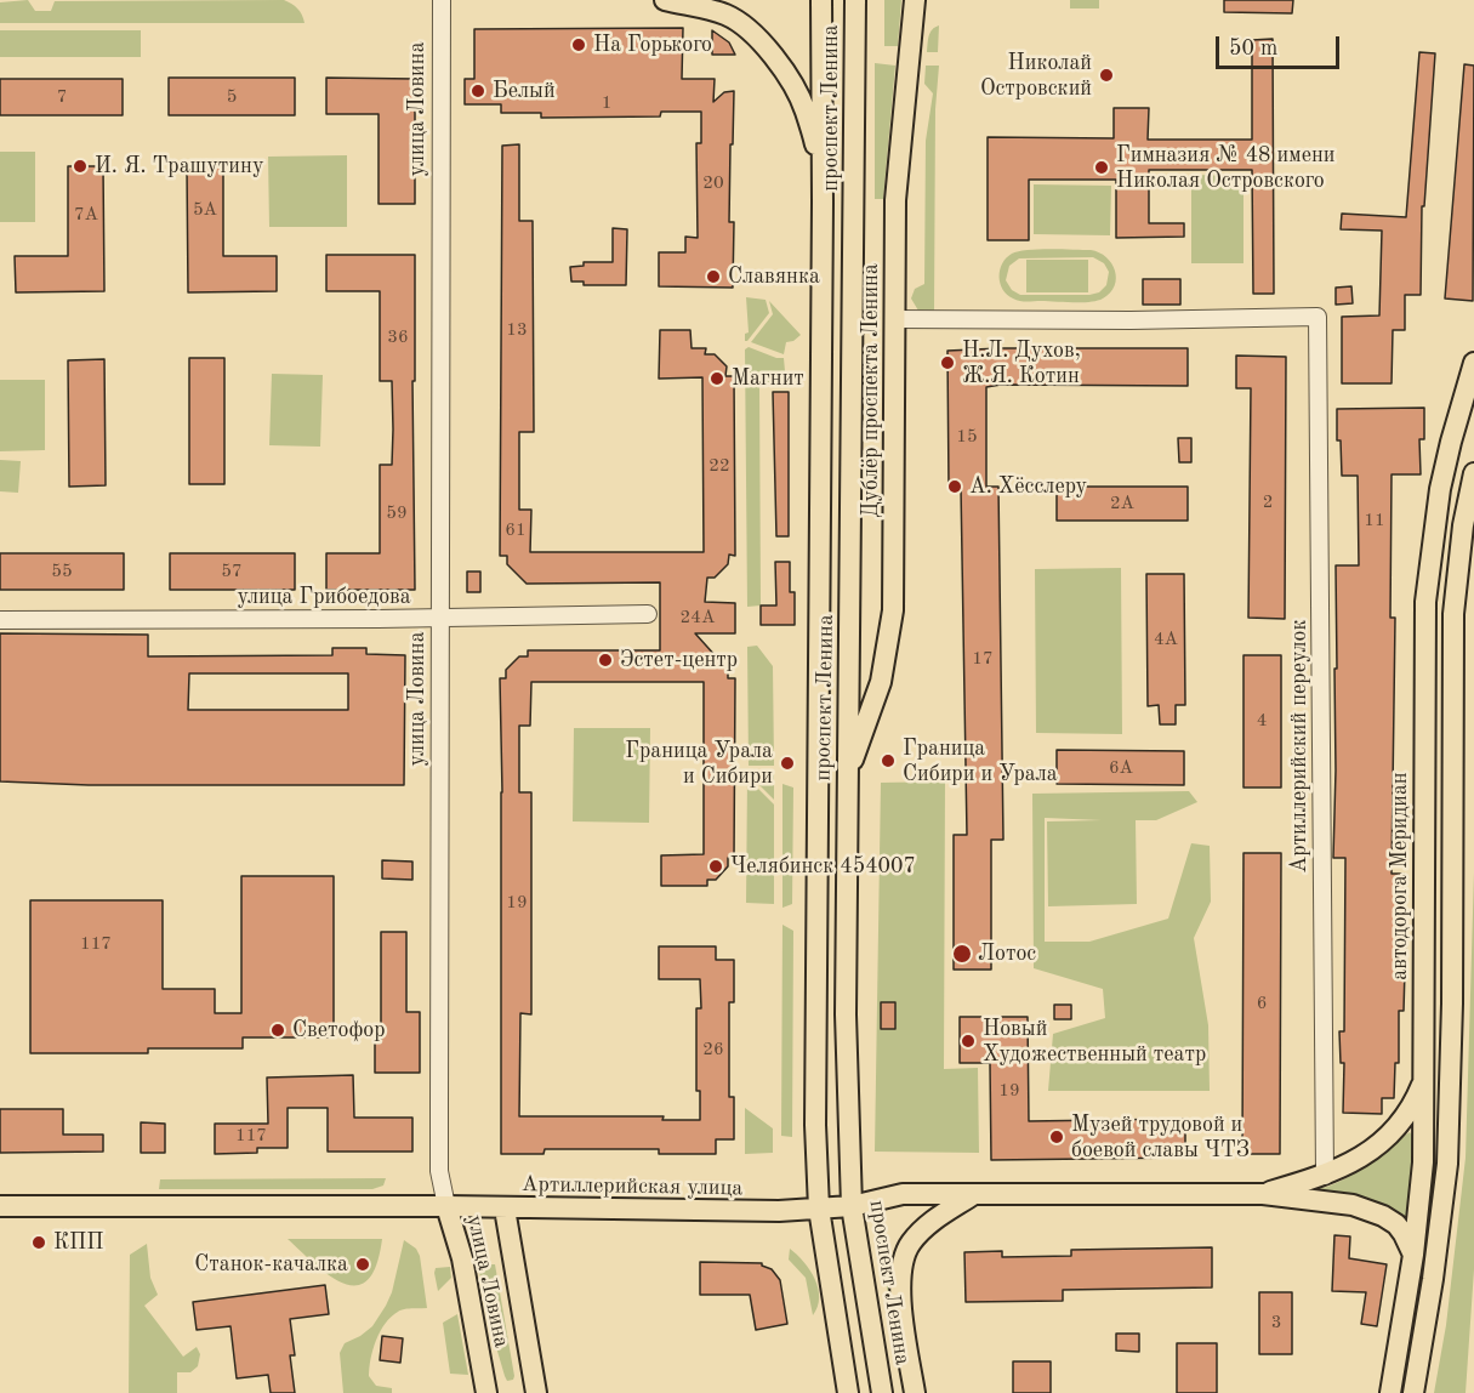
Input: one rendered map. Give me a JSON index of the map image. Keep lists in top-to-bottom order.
{
  "streets": {
    "main road": [
      "проспект Ленина",
      "улица Ловина",
      "Дублёр проспекта Ленина",
      "автодорога Меридиан",
      "Артиллерийская улица"
    ],
    "street": ["улица Грибоедова", "Артиллерийский переулок"]
  },
  "crossings": [
    ["проспект Ленина", "Дублёр проспекта Ленина"],
    ["проспект Ленина", "Артиллерийская улица"],
    ["улица Ловина", "улица Грибоедова"],
    ["улица Ловина", "Артиллерийская улица"],
    ["Дублёр проспекта Ленина", "Артиллерийский переулок"],
    ["Артиллерийский переулок", "Артиллерийская улица"],
    ["автодорога Меридиан", "Артиллерийская улица"]
  ],
  "places": [
    "На Горького",
    "Николай Островский",
    "Белый",
    "И. Я. Трашутину",
    "Гимназия № 48 имени Николая Островского",
    "Славянка",
    "Н.Л. Духов, Ж.Я. Котин",
    "Магнит",
    "А. Хёсслеру",
    "Эстет-центр",
    "Граница Сибири и Урала",
    "Граница Урала и Сибири",
    "Челябинск 454007",
    "Лотос",
    "Светофор",
    "Новый Художественный театр",
    "Музей трудовой и боевой славы ЧТЗ",
    "КПП",
    "Станок-качалка"
  ],
  "house_numbers": [
    "7",
    "5",
    "1",
    "20",
    "5А",
    "7А",
    "13",
    "36",
    "15",
    "22",
    "2",
    "2А",
    "59",
    "11",
    "61",
    "55",
    "57",
    "24А",
    "4А",
    "17",
    "4",
    "6А",
    "19",
    "117",
    "6",
    "26",
    "19",
    "117",
    "3"
  ],
  "scale_bar": "50 m"
}
